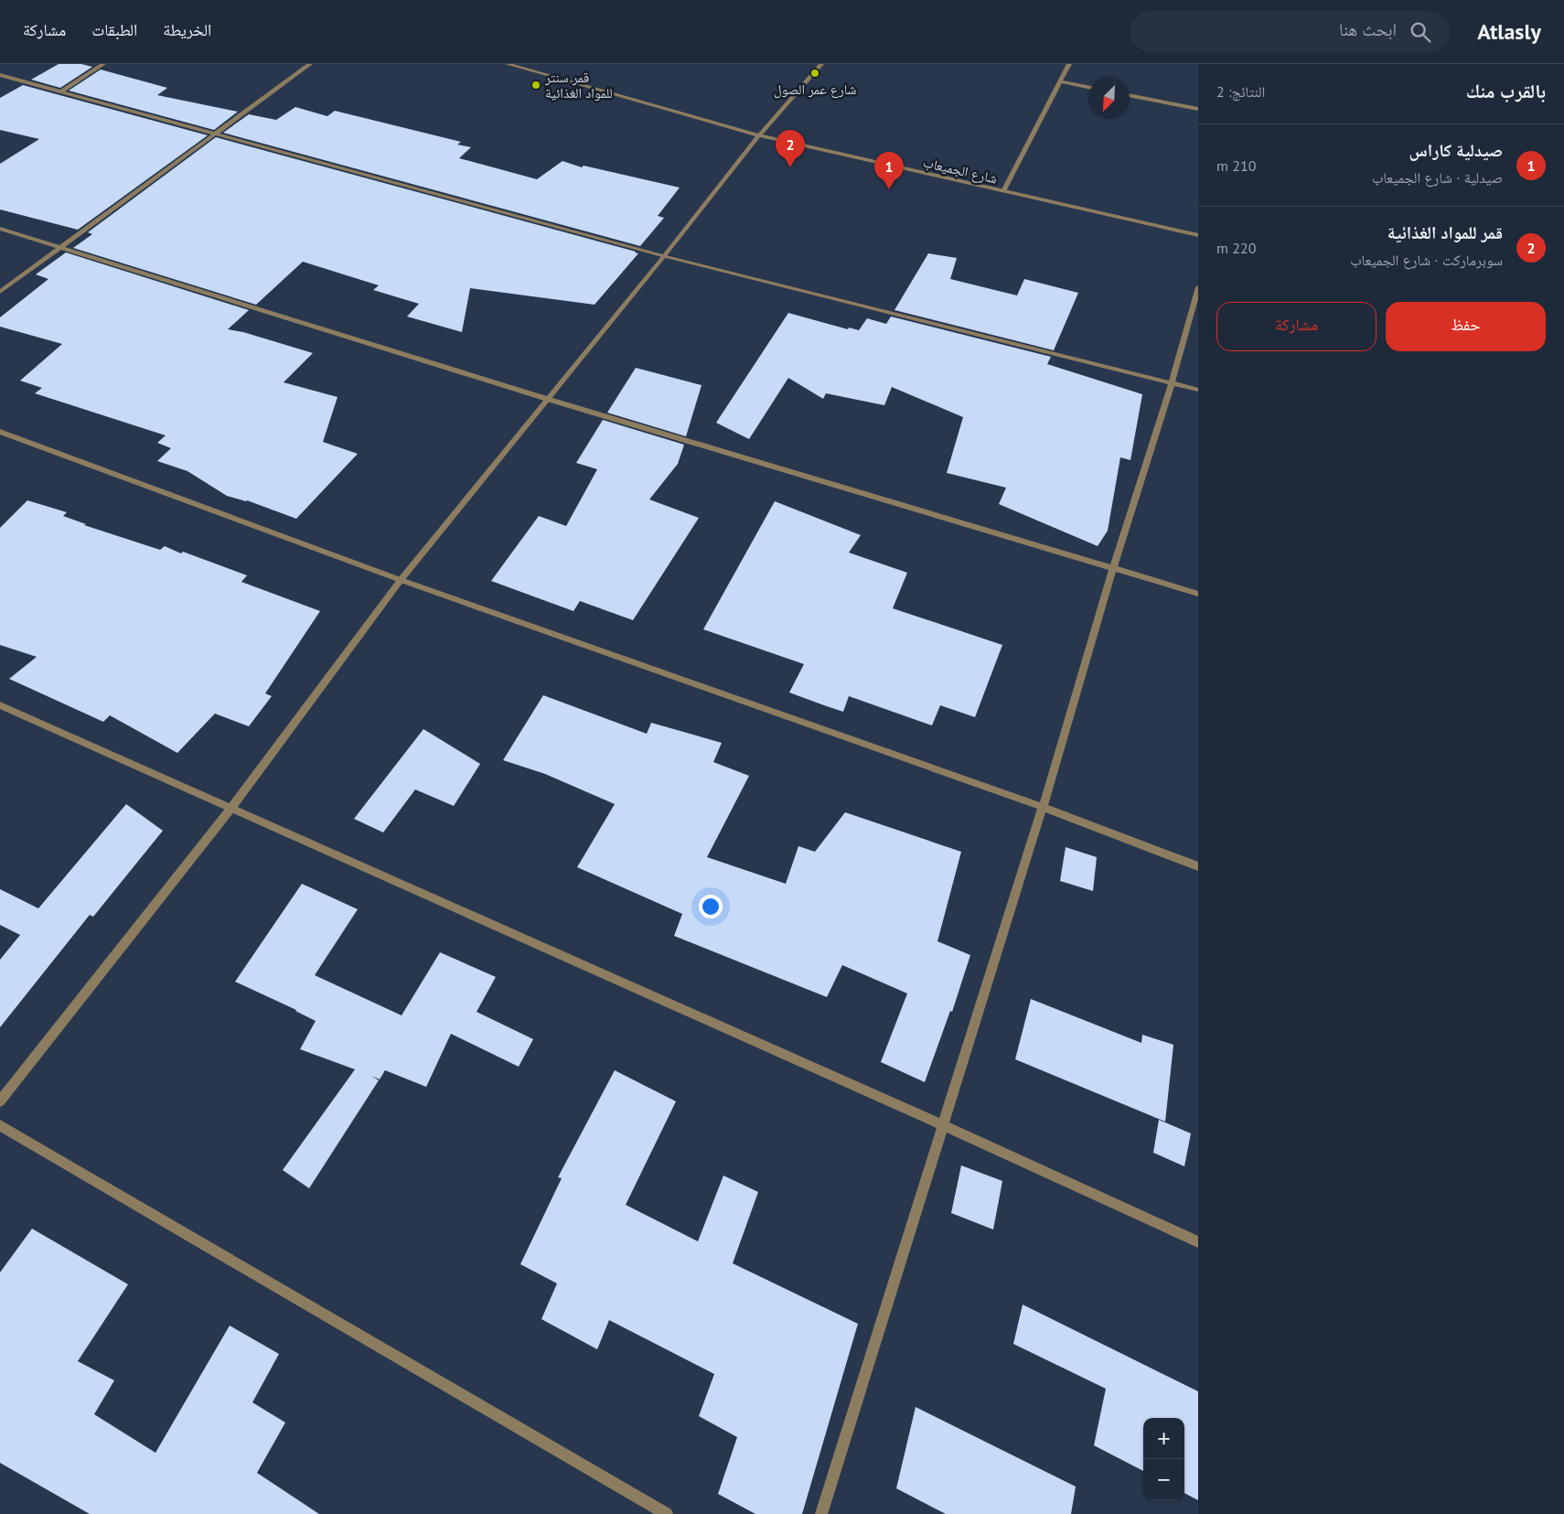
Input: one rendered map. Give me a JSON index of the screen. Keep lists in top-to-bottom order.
{
  "streets": {
    "street": ["شارع الجميعاب"]
  },
  "places": ["شارع عمر الصول", "قمر سنتر للمواد الغذائية"],
  "north": "bottom left",
  "page": {
    "header": "Atlasly",
    "search": "ابحث هنا",
    "nav": ["الخريطة", "الطبقات", "مشاركة"],
    "heading": ["بالقرب منك", "النتائج: 2"],
    "list": [
      {
        "mark": "1",
        "name": "صيدلية كاراس",
        "note": "صيدلية · شارع الجميعاب",
        "value": "210 m"
      },
      {
        "mark": "2",
        "name": "قمر للمواد الغذائية",
        "note": "سوبرماركت · شارع الجميعاب",
        "value": "220 m"
      }
    ],
    "pins": ["2", "1"],
    "buttons": ["حفظ", "مشاركة"],
    "map_buttons": ["+", "−"]
  }
}
